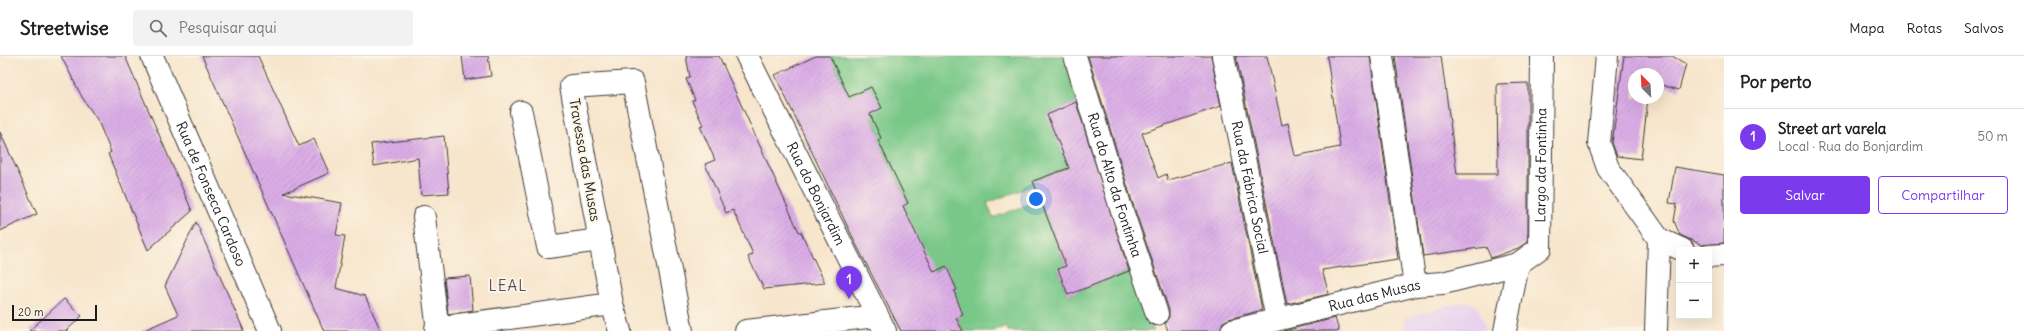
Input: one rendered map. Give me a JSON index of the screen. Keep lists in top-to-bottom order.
{
  "streets": {
    "street": [
      "Travessa das Musas",
      "Largo da Fontinha",
      "Rua do Alto da Fontinha",
      "Rua da Fábrica Social",
      "Rua de Fonseca Cardoso",
      "Rua do Bonjardim",
      "Rua das Musas"
    ]
  },
  "crossings": [
    ["Largo da Fontinha", "Rua das Musas"],
    ["Rua da Fábrica Social", "Rua das Musas"]
  ],
  "districts": ["LEAL"],
  "scale_bar": "20 m",
  "north": "top left",
  "page": {
    "header": "Streetwise",
    "search": "Pesquisar aqui",
    "nav": ["Mapa", "Rotas", "Salvos"],
    "heading": "Por perto",
    "list": [
      {
        "mark": "1",
        "name": "Street art varela",
        "note": "Local · Rua do Bonjardim",
        "value": "50 m"
      }
    ],
    "buttons": ["Salvar", "Compartilhar"],
    "map_buttons": ["+", "−"],
    "pins": "1",
    "scale": "20 m"
  }
}
